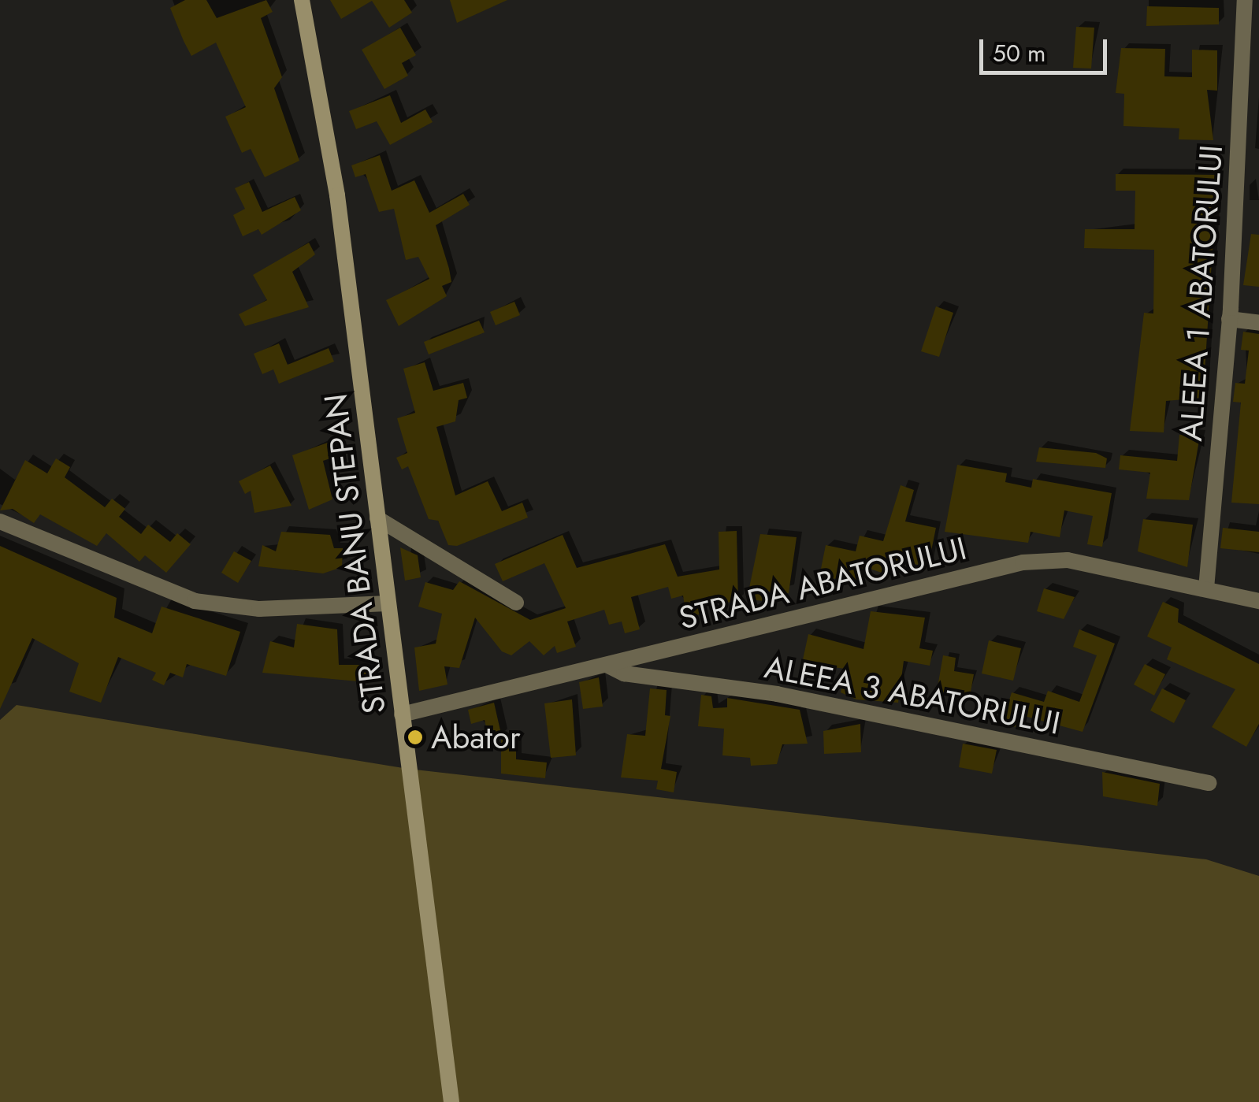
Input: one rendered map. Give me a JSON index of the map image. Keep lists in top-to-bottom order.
{
  "streets": {
    "main road": ["STRADA BANU STEPAN"],
    "street": ["ALEEA 1 ABATORULUI", "STRADA ABATORULUI", "ALEEA 3 ABATORULUI"]
  },
  "crossings": [
    ["ALEEA 1 ABATORULUI", "STRADA ABATORULUI"],
    ["STRADA BANU STEPAN", "STRADA ABATORULUI"],
    ["STRADA ABATORULUI", "ALEEA 3 ABATORULUI"]
  ],
  "places": ["Abator"],
  "scale_bar": "50 m"
}
